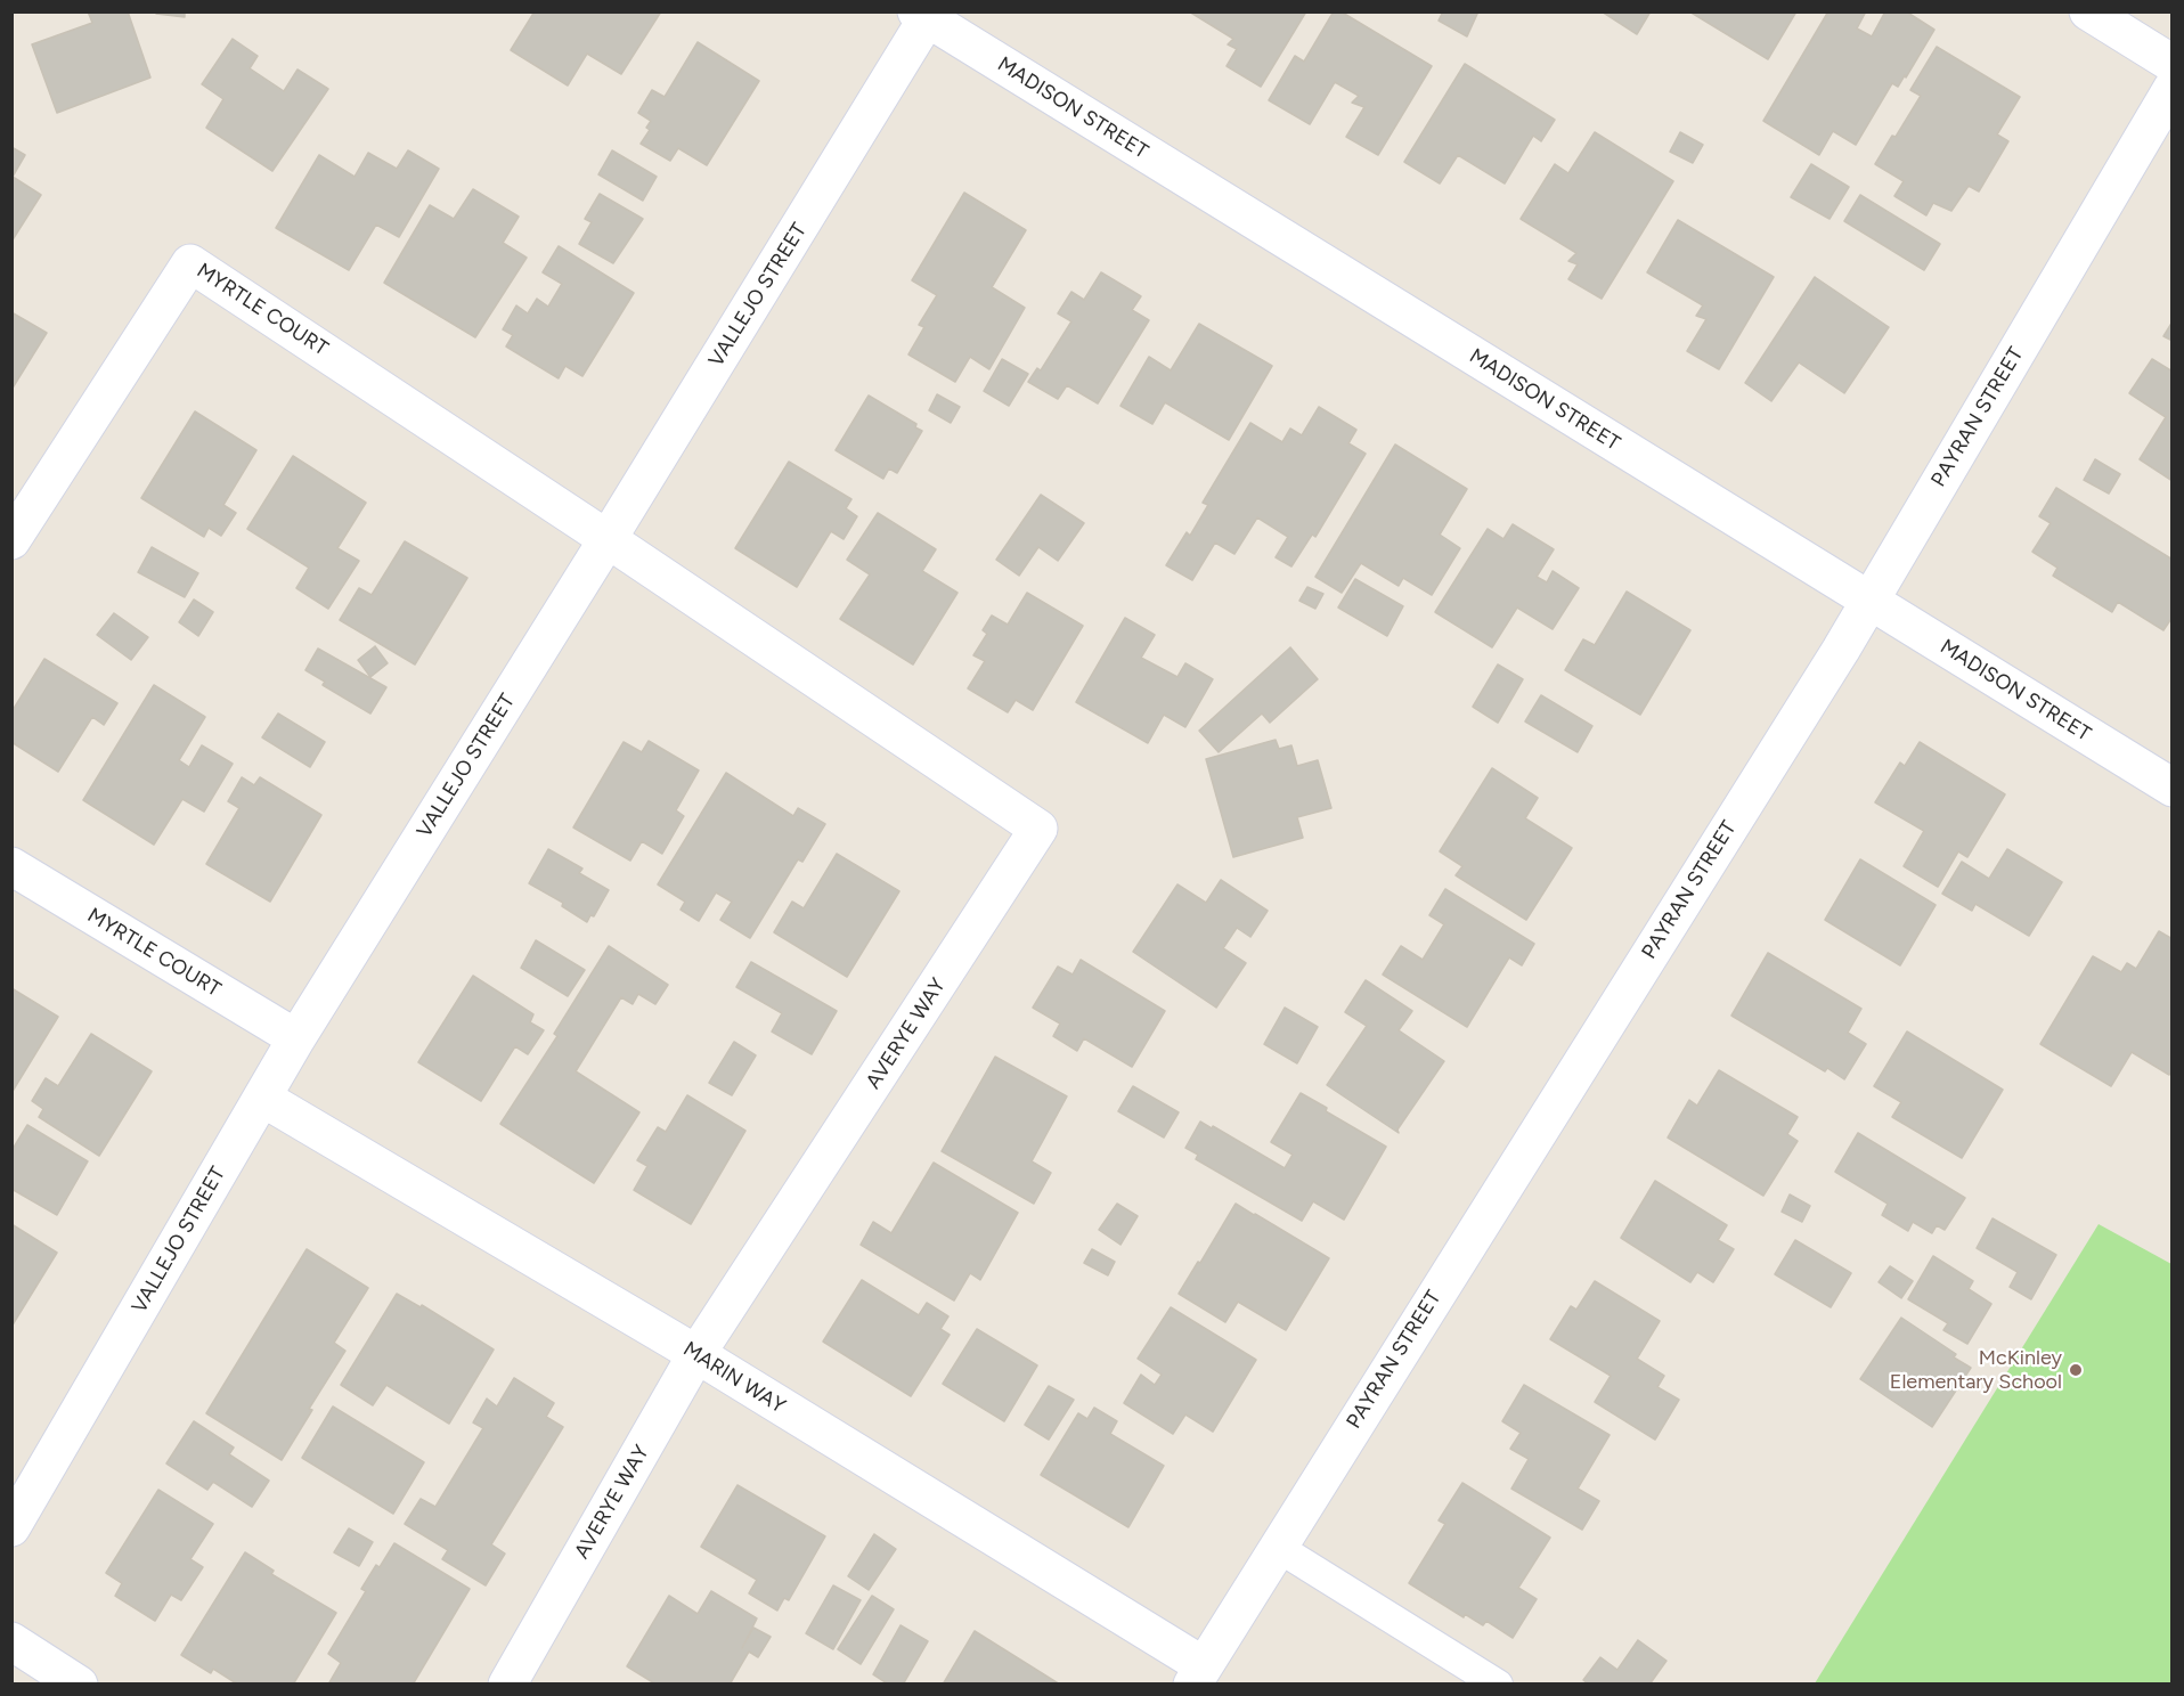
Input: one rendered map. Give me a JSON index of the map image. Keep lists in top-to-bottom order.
{
  "streets": {
    "street": [
      "MADISON STREET",
      "VALLEJO STREET",
      "MYRTLE COURT",
      "PAYRAN STREET",
      "AVERYE WAY",
      "MARIN WAY"
    ]
  },
  "crossings": [
    ["MADISON STREET", "VALLEJO STREET"],
    ["MADISON STREET", "PAYRAN STREET"],
    ["VALLEJO STREET", "MYRTLE COURT"],
    ["VALLEJO STREET", "AVERYE WAY"],
    ["VALLEJO STREET", "MARIN WAY"],
    ["MYRTLE COURT", "AVERYE WAY"],
    ["PAYRAN STREET", "MARIN WAY"],
    ["AVERYE WAY", "MARIN WAY"]
  ],
  "places": ["McKinley Elementary School"]
}
